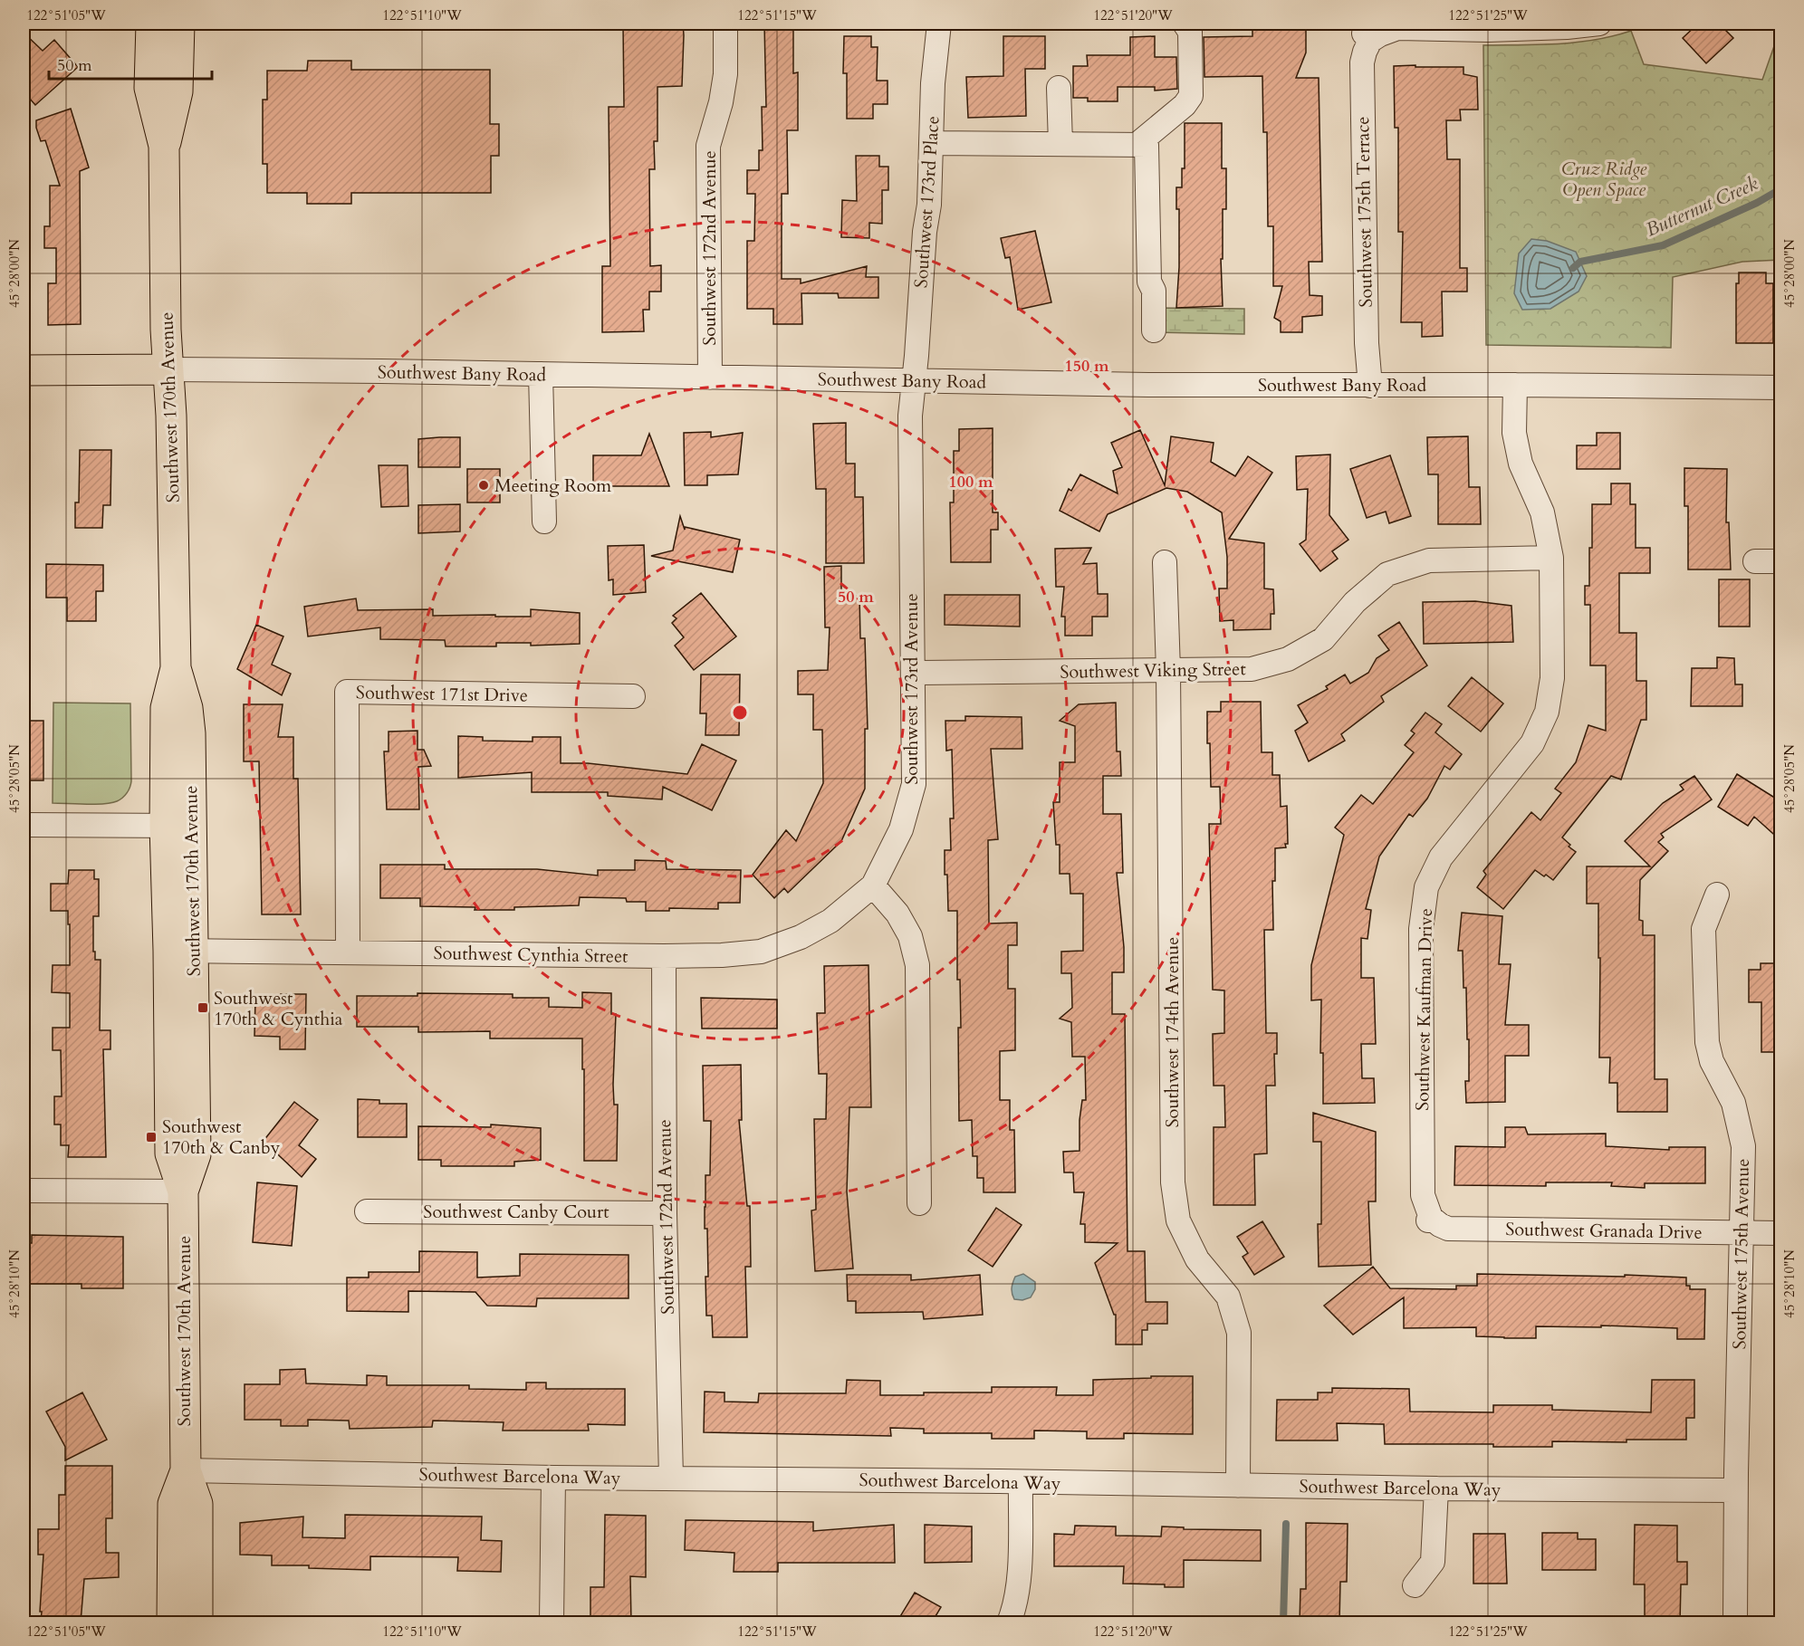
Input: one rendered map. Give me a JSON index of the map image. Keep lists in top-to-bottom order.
{
  "streets": {
    "main road": ["Southwest Bany Road", "Southwest 170th Avenue"],
    "street": [
      "Southwest 173rd Place",
      "Southwest 175th Terrace",
      "Southwest 172nd Avenue",
      "Southwest Viking Street",
      "Southwest 173rd Avenue",
      "Southwest 171st Drive",
      "Southwest Cynthia Street",
      "Southwest Kaufman Drive",
      "Southwest 174th Avenue",
      "Southwest Canby Court",
      "Southwest Granada Drive",
      "Southwest 175th Avenue",
      "Southwest Barcelona Way"
    ]
  },
  "crossings": [
    ["Southwest 173rd Place", "Southwest Bany Road"],
    ["Southwest 173rd Place", "Southwest 173rd Avenue"],
    ["Southwest 175th Terrace", "Southwest Bany Road"],
    ["Southwest 172nd Avenue", "Southwest Bany Road"],
    ["Southwest 172nd Avenue", "Southwest Cynthia Street"],
    ["Southwest 172nd Avenue", "Southwest Canby Court"],
    ["Southwest 172nd Avenue", "Southwest Barcelona Way"],
    ["Southwest Bany Road", "Southwest 170th Avenue"],
    ["Southwest Bany Road", "Southwest 173rd Avenue"],
    ["Southwest Bany Road", "Southwest Kaufman Drive"],
    ["Southwest 170th Avenue", "Southwest Cynthia Street"],
    ["Southwest 170th Avenue", "Southwest Barcelona Way"],
    ["Southwest Viking Street", "Southwest 173rd Avenue"],
    ["Southwest Viking Street", "Southwest Kaufman Drive"],
    ["Southwest Viking Street", "Southwest 174th Avenue"],
    ["Southwest 173rd Avenue", "Southwest Cynthia Street"],
    ["Southwest 171st Drive", "Southwest Cynthia Street"],
    ["Southwest Kaufman Drive", "Southwest Granada Drive"],
    ["Southwest 174th Avenue", "Southwest Barcelona Way"],
    ["Southwest Granada Drive", "Southwest 175th Avenue"],
    ["Southwest 175th Avenue", "Southwest Barcelona Way"]
  ],
  "water": ["Butternut Creek"],
  "parks": ["Cruz Ridge Open Space"],
  "places": {
    "other": ["Meeting Room"],
    "transit": ["Southwest 170th & Cynthia", "Southwest 170th & Canby"]
  },
  "scale_bar": "50 m",
  "coordinates": [
    "122°51'05\"W",
    "122°51'10\"W",
    "122°51'15\"W",
    "122°51'20\"W",
    "122°51'25\"W",
    "45°28'00\"N",
    "45°28'05\"N",
    "45°28'10\"N"
  ],
  "rings": ["150 m", "100 m", "50 m"]
}
